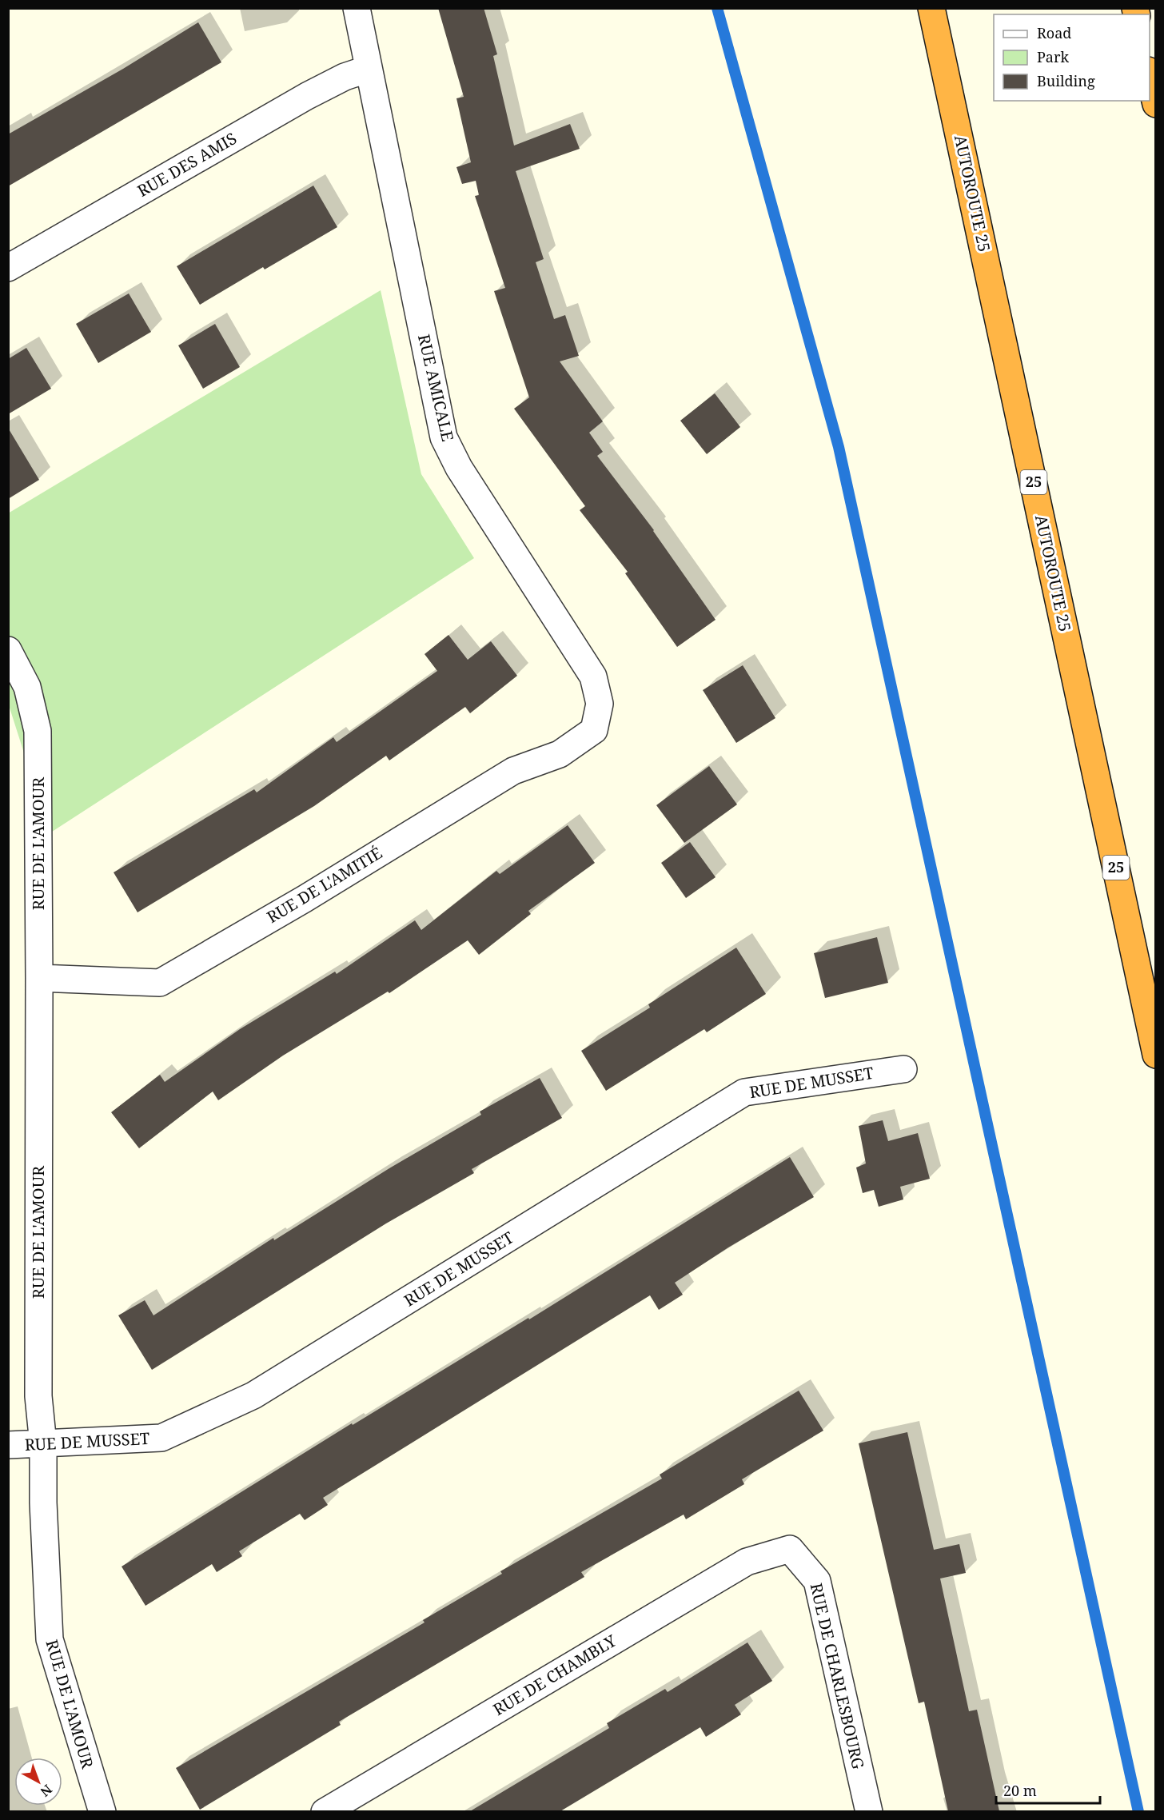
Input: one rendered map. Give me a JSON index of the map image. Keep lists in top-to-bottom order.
{
  "streets": {
    "highway": ["AUTOROUTE 25", "25"],
    "street": [
      "RUE DES AMIS",
      "RUE AMICALE",
      "RUE DE L'AMOUR",
      "RUE DE L'AMITIÉ",
      "RUE DE MUSSET",
      "RUE DE CHAMBLY",
      "RUE DE CHARLESBOURG"
    ]
  },
  "crossings": [
    ["RUE DES AMIS", "RUE AMICALE"],
    ["RUE AMICALE", "RUE DE L'AMITIÉ"],
    ["RUE DE L'AMOUR", "RUE DE L'AMITIÉ"],
    ["RUE DE L'AMOUR", "RUE DE MUSSET"],
    ["RUE DE CHAMBLY", "RUE DE CHARLESBOURG"]
  ],
  "legend": ["Road", "Park", "Building"],
  "scale_bar": "20 m",
  "north": "bottom right"
}
